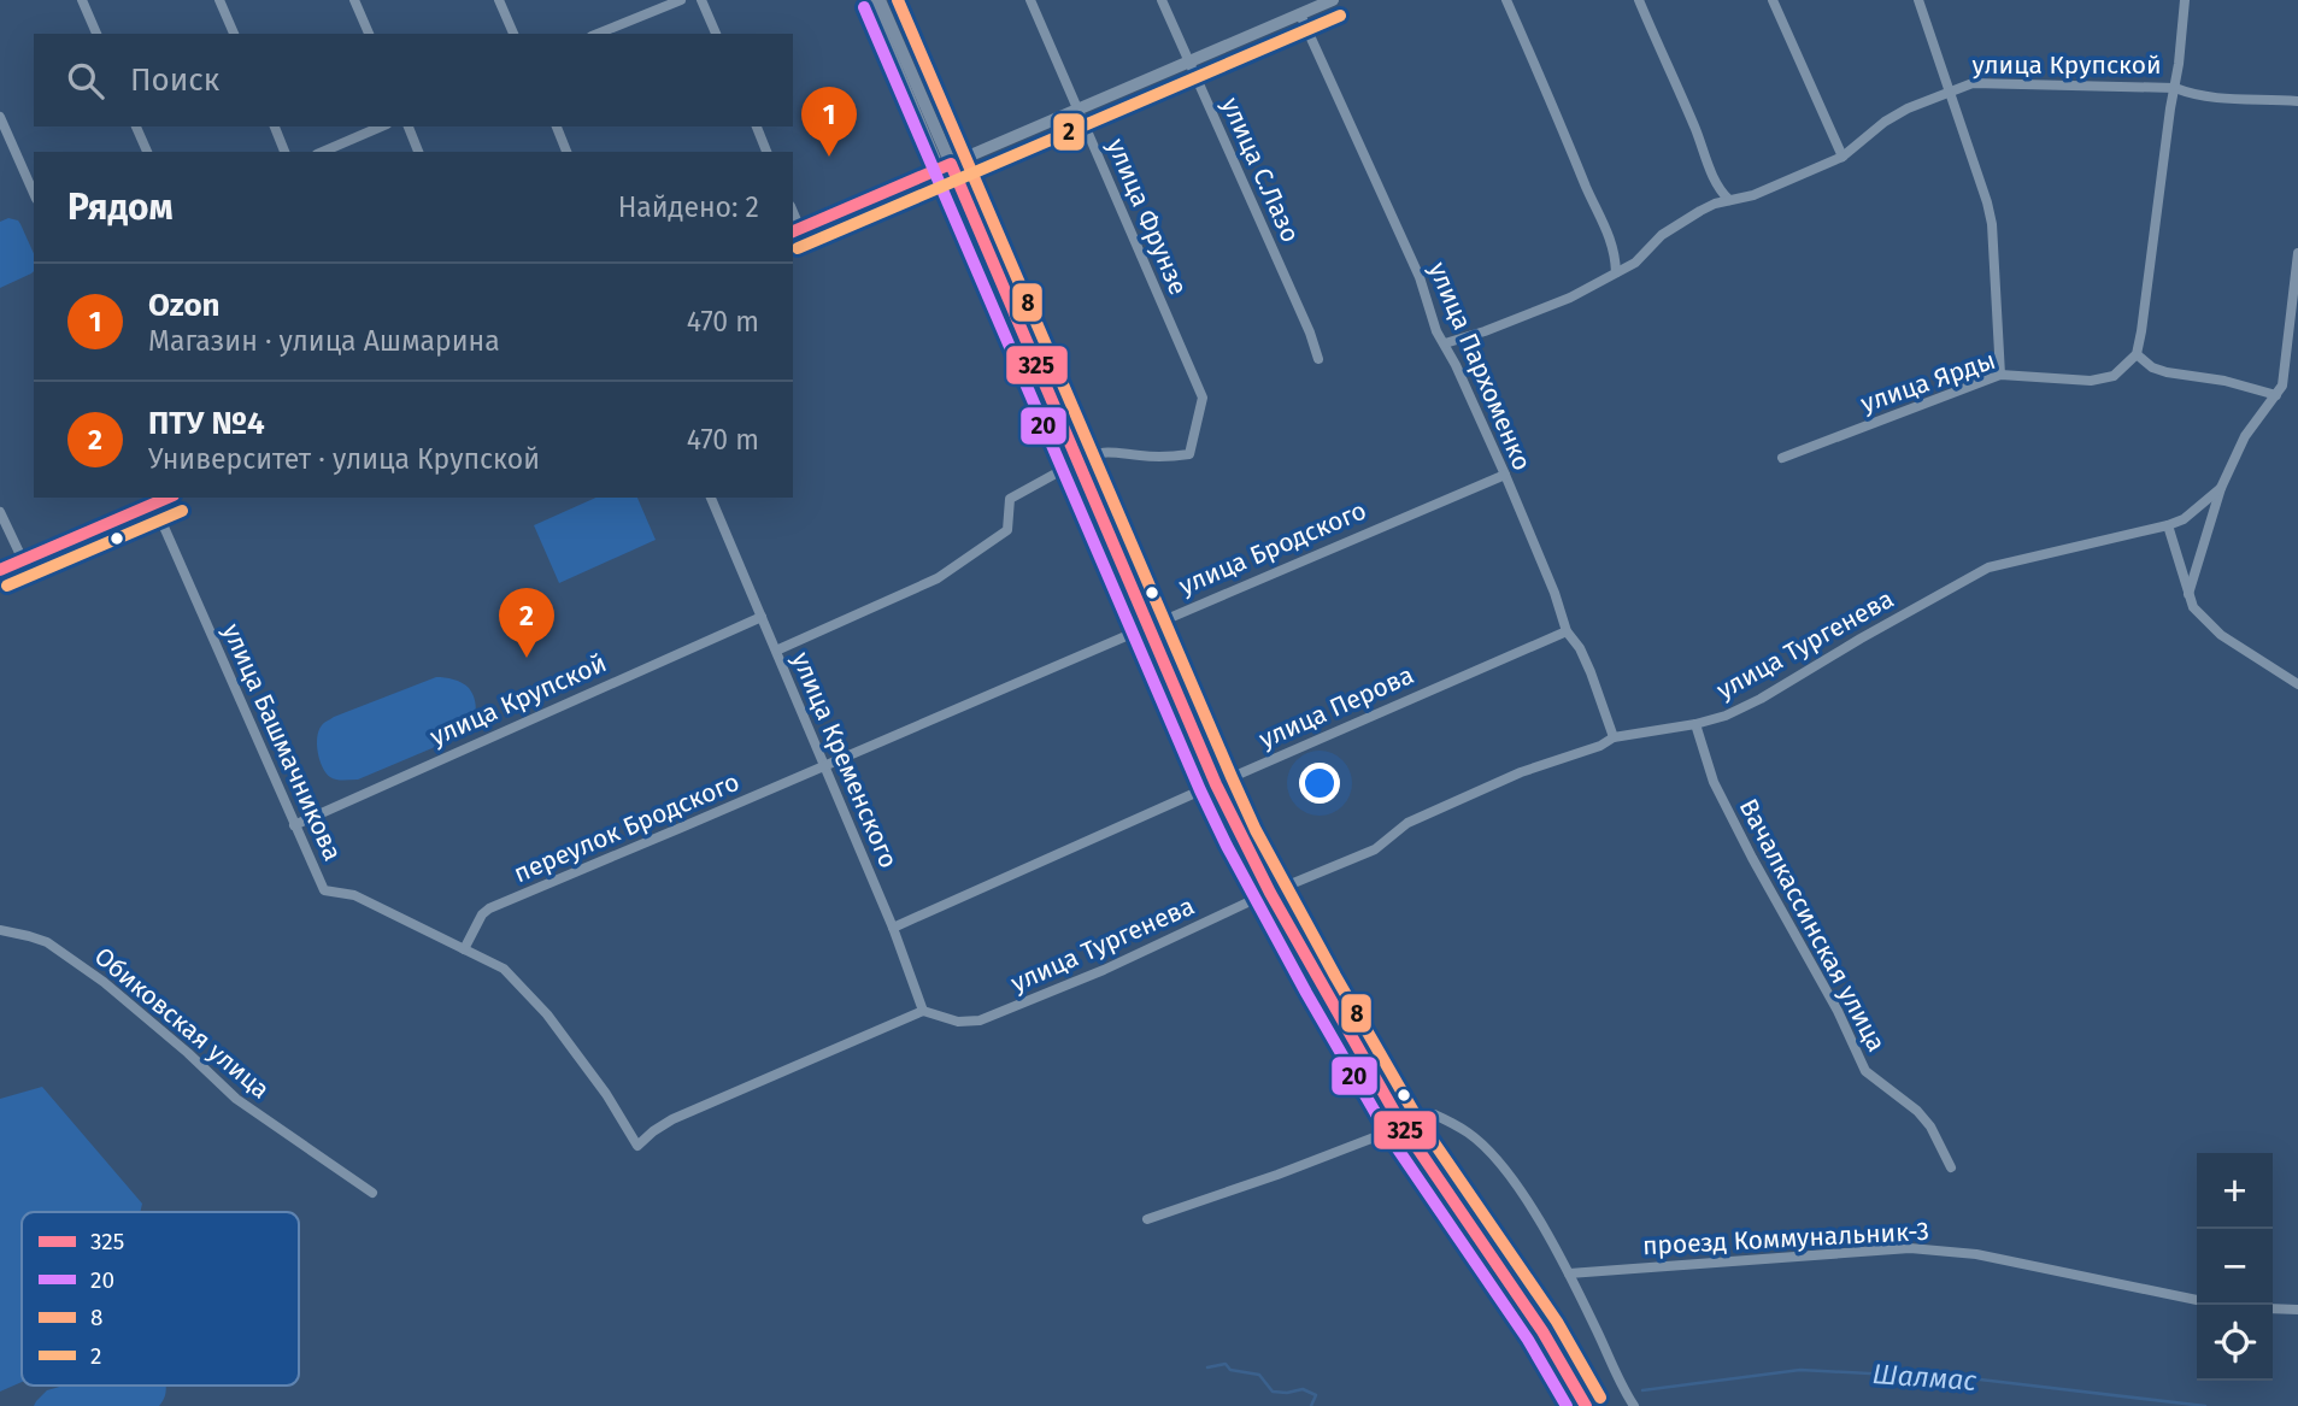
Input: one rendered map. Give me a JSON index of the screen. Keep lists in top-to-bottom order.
{
  "streets": {
    "street": [
      "улица Крупской",
      "улица С.Лазо",
      "улица Фрунзе",
      "улица Пархоменко",
      "улица Ярды",
      "улица Бродского",
      "улица Тургенева",
      "улица Перова",
      "улица Башмачникова",
      "улица Кременского",
      "переулок Бродского",
      "Вачалкассинская улица",
      "Обиковская улица",
      "проезд Коммунальник-3"
    ]
  },
  "crossings": [
    ["улица Крупской", "улица Пархоменко"],
    ["улица Крупской", "улица Башмачникова"],
    ["улица Крупской", "улица Кременского"],
    ["улица Пархоменко", "улица Бродского"],
    ["улица Пархоменко", "улица Тургенева"],
    ["улица Пархоменко", "улица Перова"],
    ["улица Бродского", "улица Кременского"],
    ["улица Бродского", "переулок Бродского"],
    ["улица Тургенева", "улица Башмачникова"],
    ["улица Тургенева", "улица Кременского"],
    ["улица Тургенева", "Вачалкассинская улица"],
    ["улица Перова", "улица Кременского"],
    ["улица Башмачникова", "улица Кременского"],
    ["улица Башмачникова", "переулок Бродского"],
    ["улица Кременского", "переулок Бродского"]
  ],
  "water": ["Шалмас"],
  "lines": [
    "transit line 8",
    "transit line 20",
    "transit line 2",
    "transit line 325"
  ],
  "legend": [
    "325",
    "20",
    "8",
    "2"
  ],
  "page": {
    "search": "Поиск",
    "pins": ["1", "2"],
    "heading": ["Рядом", "Найдено: 2"],
    "list": [
      {
        "mark": "1",
        "name": "Ozon",
        "note": "Магазин · улица Ашмарина",
        "value": "470 m"
      },
      {
        "mark": "2",
        "name": "ПТУ №4",
        "note": "Университет · улица Крупской",
        "value": "470 m"
      }
    ],
    "map_buttons": ["+", "−"]
  }
}
